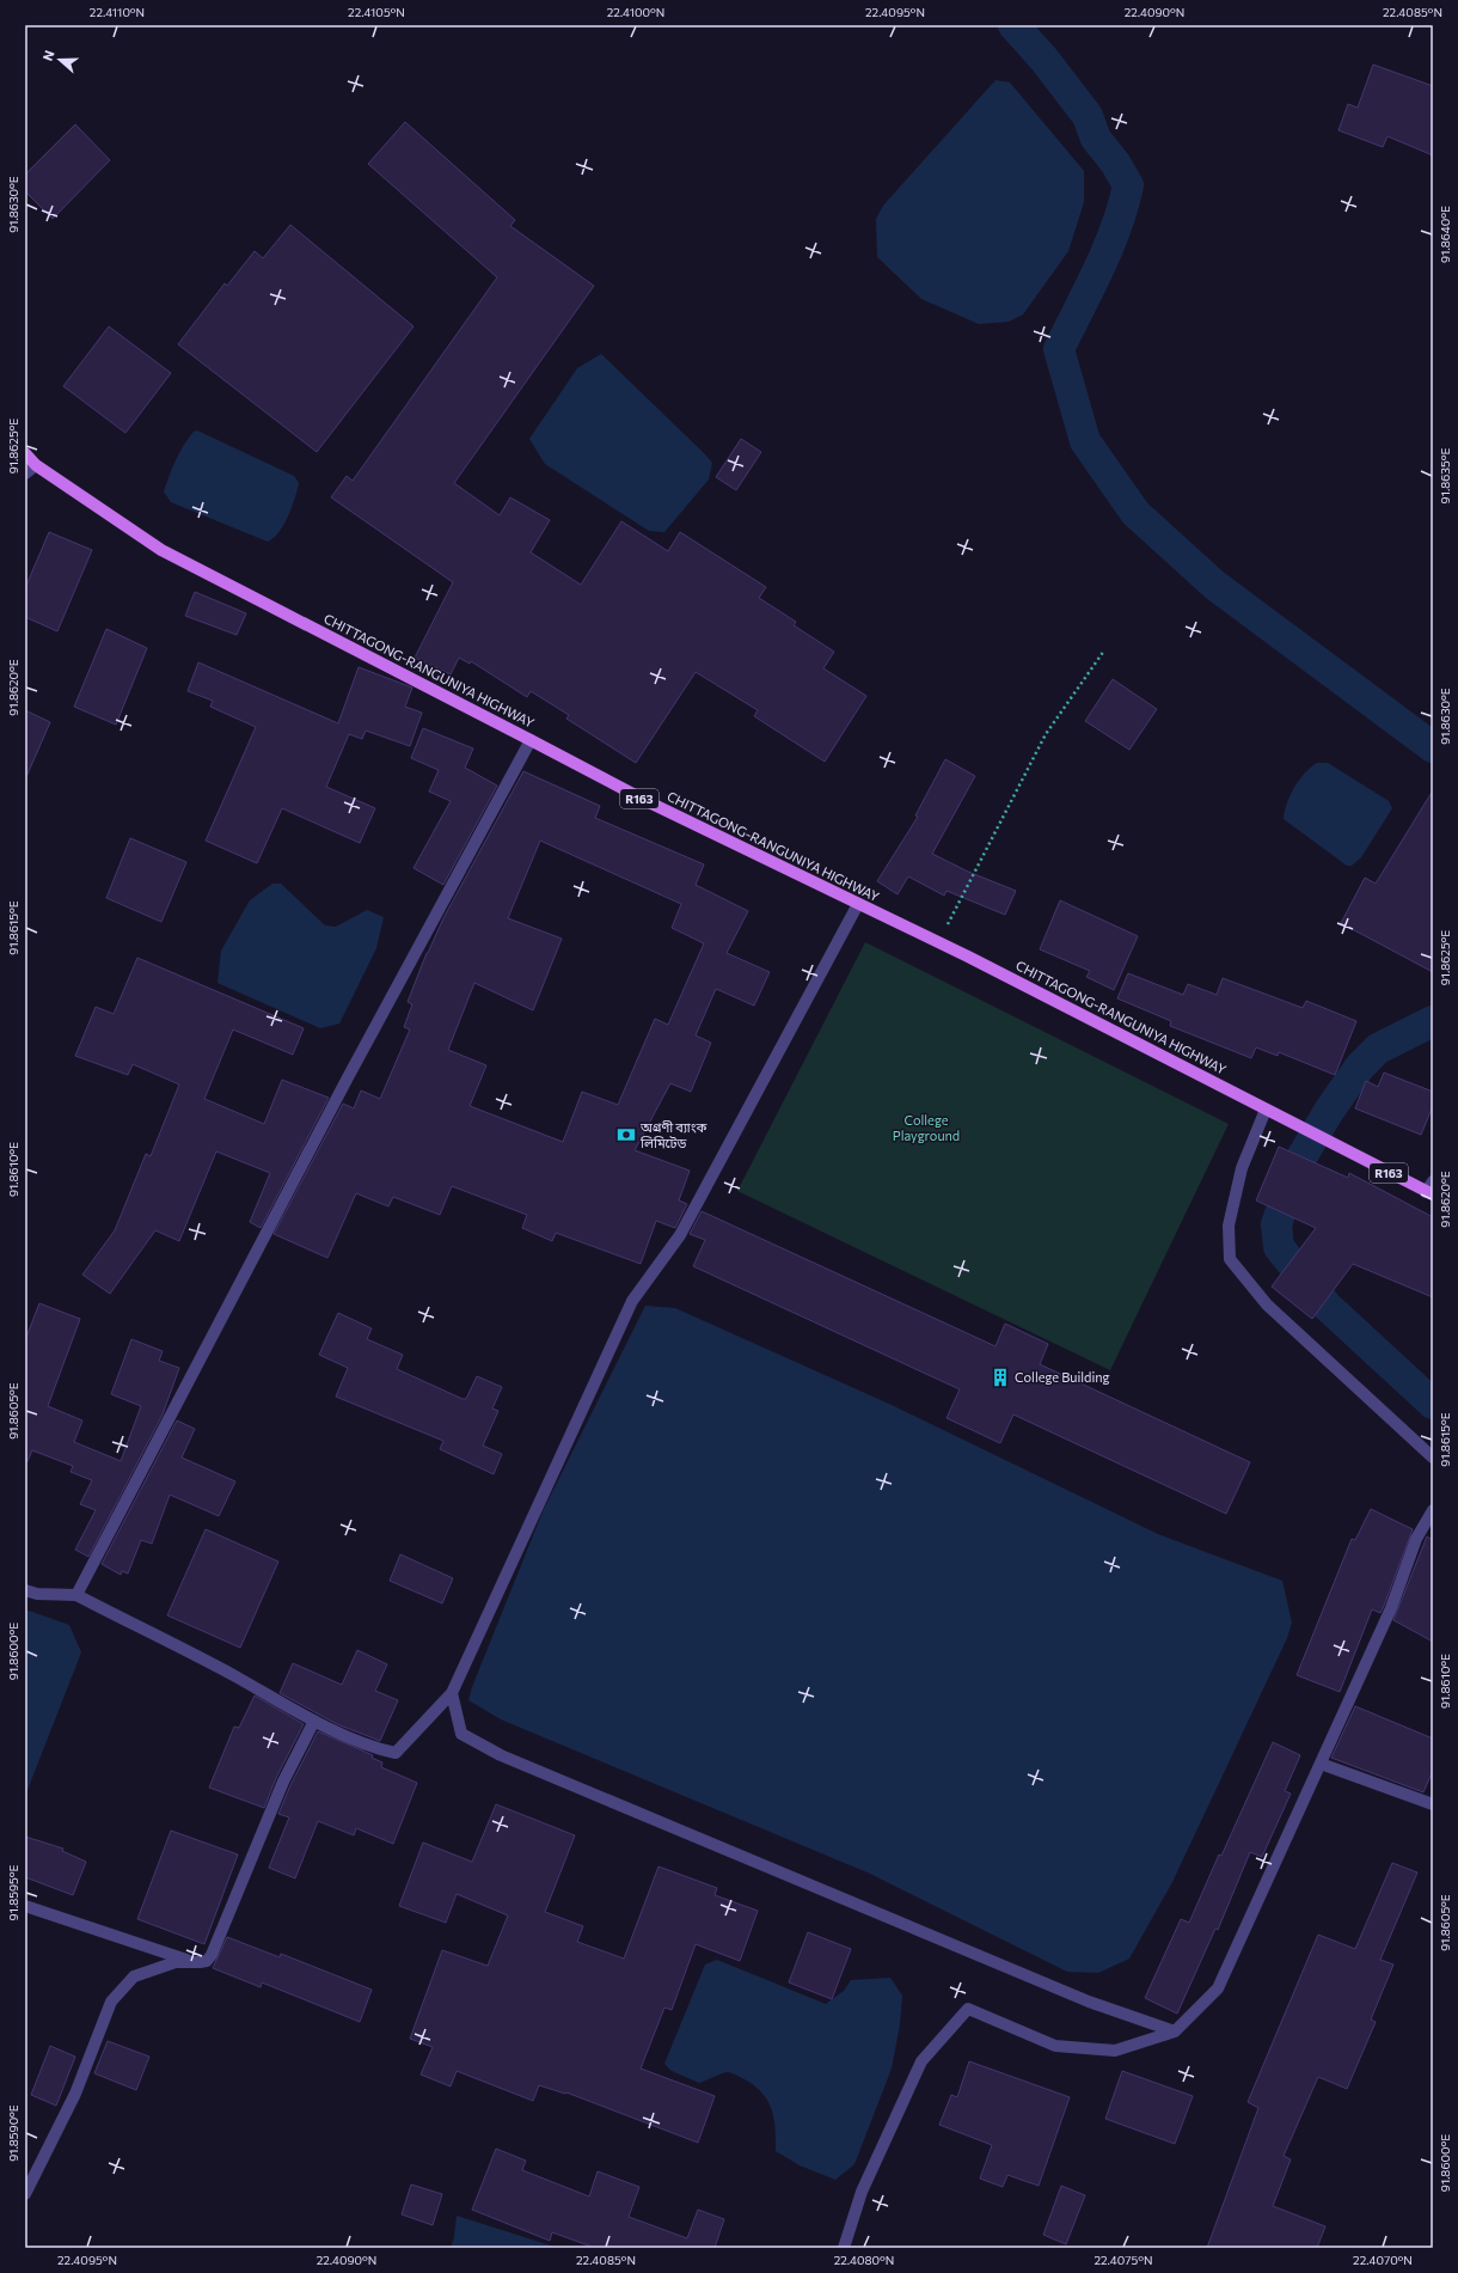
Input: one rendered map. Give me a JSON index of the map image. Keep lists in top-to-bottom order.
{
  "streets": {
    "main road": ["CHITTAGONG-RANGUNIYA HIGHWAY", "R163"]
  },
  "parks": ["College Playground"],
  "places": {
    "bank": ["অগ্রণী ব্যাংক লিমিটেড"],
    "building": ["College Building"]
  },
  "north": "left",
  "coordinates": [
    "22.4110°N",
    "22.4105°N",
    "22.4100°N",
    "22.4095°N",
    "22.4090°N",
    "22.4085°N",
    "91.8630°E",
    "91.8640°E",
    "91.8625°E",
    "91.8635°E",
    "91.8620°E",
    "91.8615°E",
    "91.8610°E",
    "91.8605°E",
    "91.8600°E",
    "91.8595°E",
    "91.8590°E",
    "22.4080°N",
    "22.4075°N",
    "22.4070°N"
  ]
}
